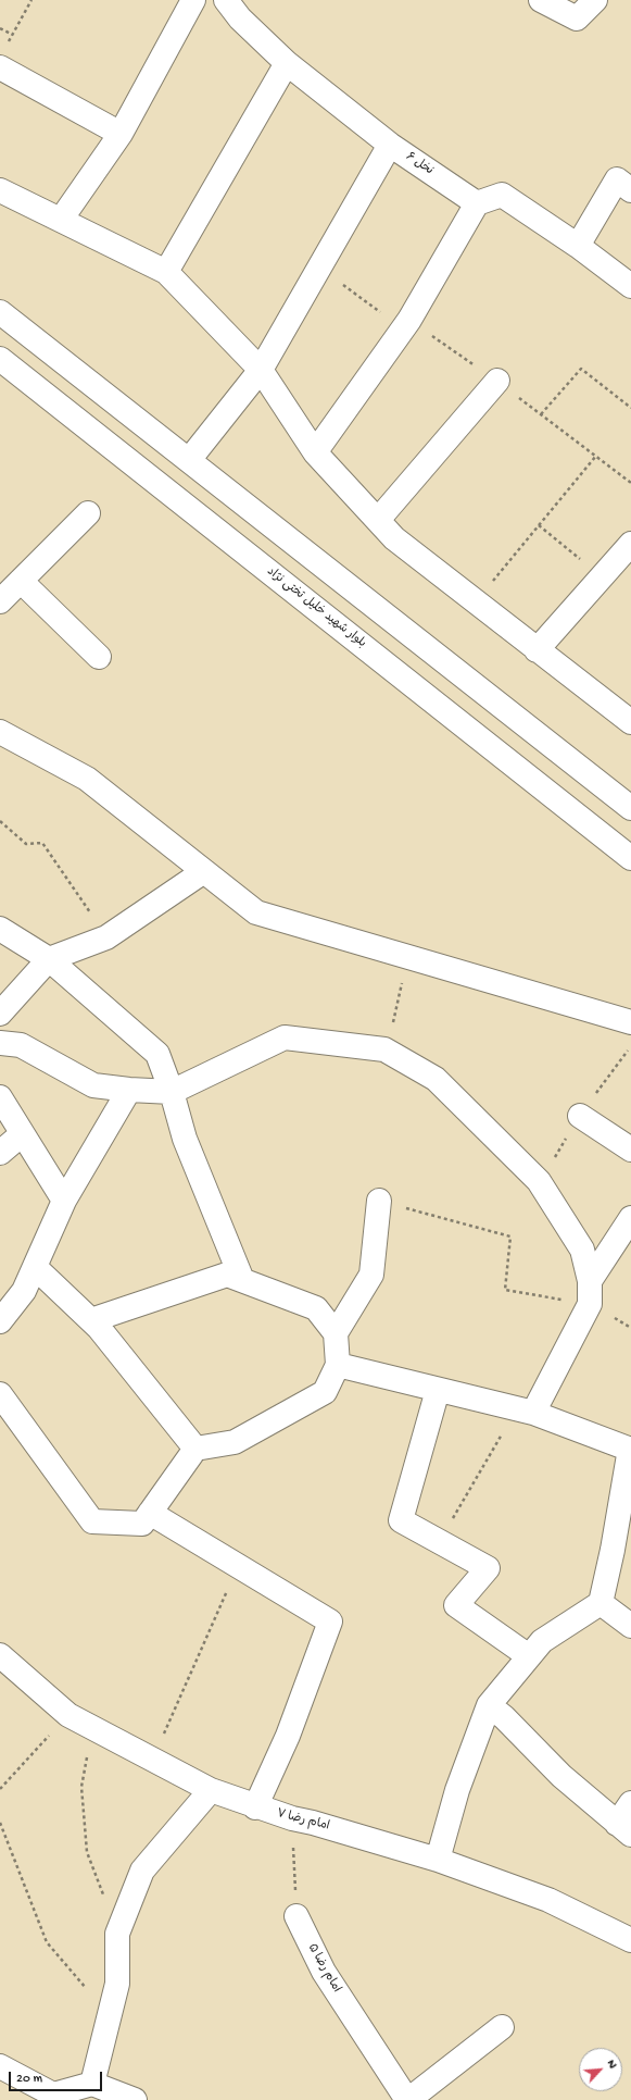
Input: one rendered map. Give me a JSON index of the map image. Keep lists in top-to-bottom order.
{
  "streets": {
    "street": [
      "نخل ۶",
      "بلوار شهید خلیل تختی نژاد",
      "امام رضا ۷",
      "امام رضا ۵"
    ]
  },
  "scale_bar": "20 m",
  "north": "top right"
}
